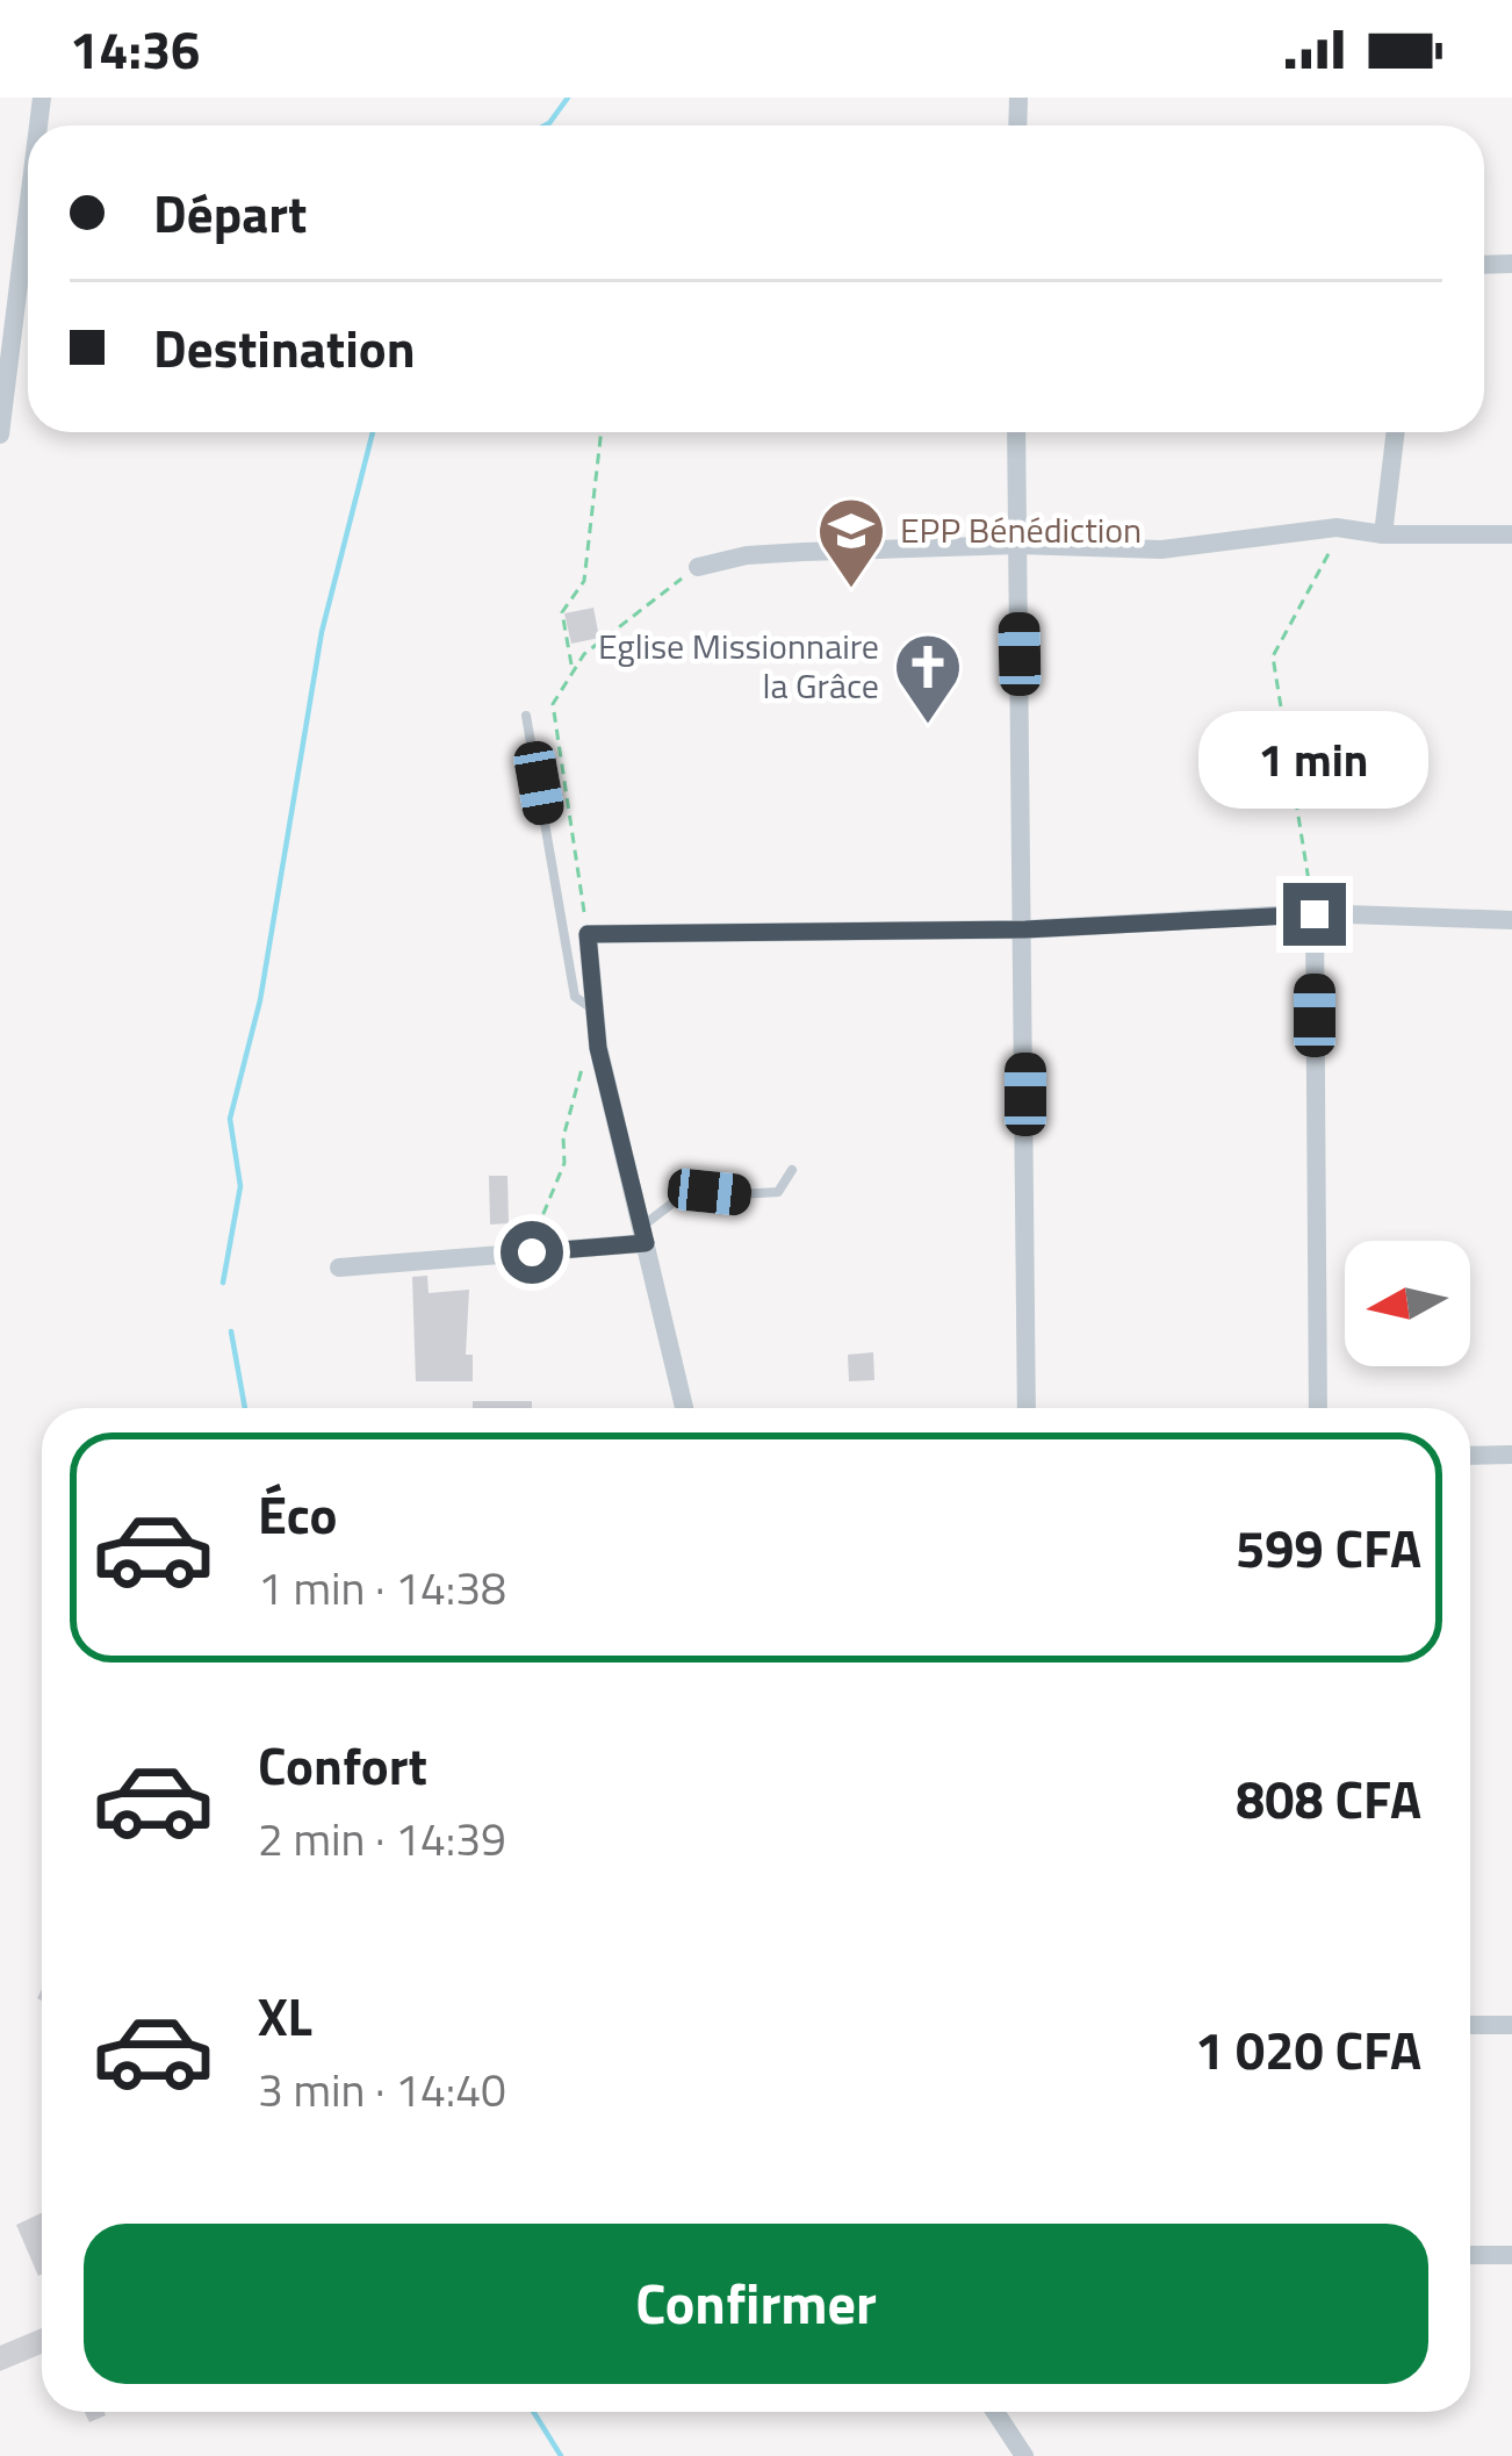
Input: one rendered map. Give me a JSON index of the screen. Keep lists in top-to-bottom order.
{
  "places": {
    "school or university": ["EPP Bénédiction"],
    "church": ["Eglise Missionnaire la Grâce"]
  },
  "north": "left",
  "page": {
    "status": "14:36",
    "banner": ["Départ", "Destination"],
    "bubble": "1 min",
    "list": [
      {
        "name": "Éco",
        "note": "1 min · 14:38",
        "value": "599 CFA"
      },
      {
        "name": "Confort",
        "note": "2 min · 14:39",
        "value": "808 CFA"
      },
      {
        "name": "XL",
        "note": "3 min · 14:40",
        "value": "1 020 CFA"
      }
    ],
    "buttons": "Confirmer"
  }
}
